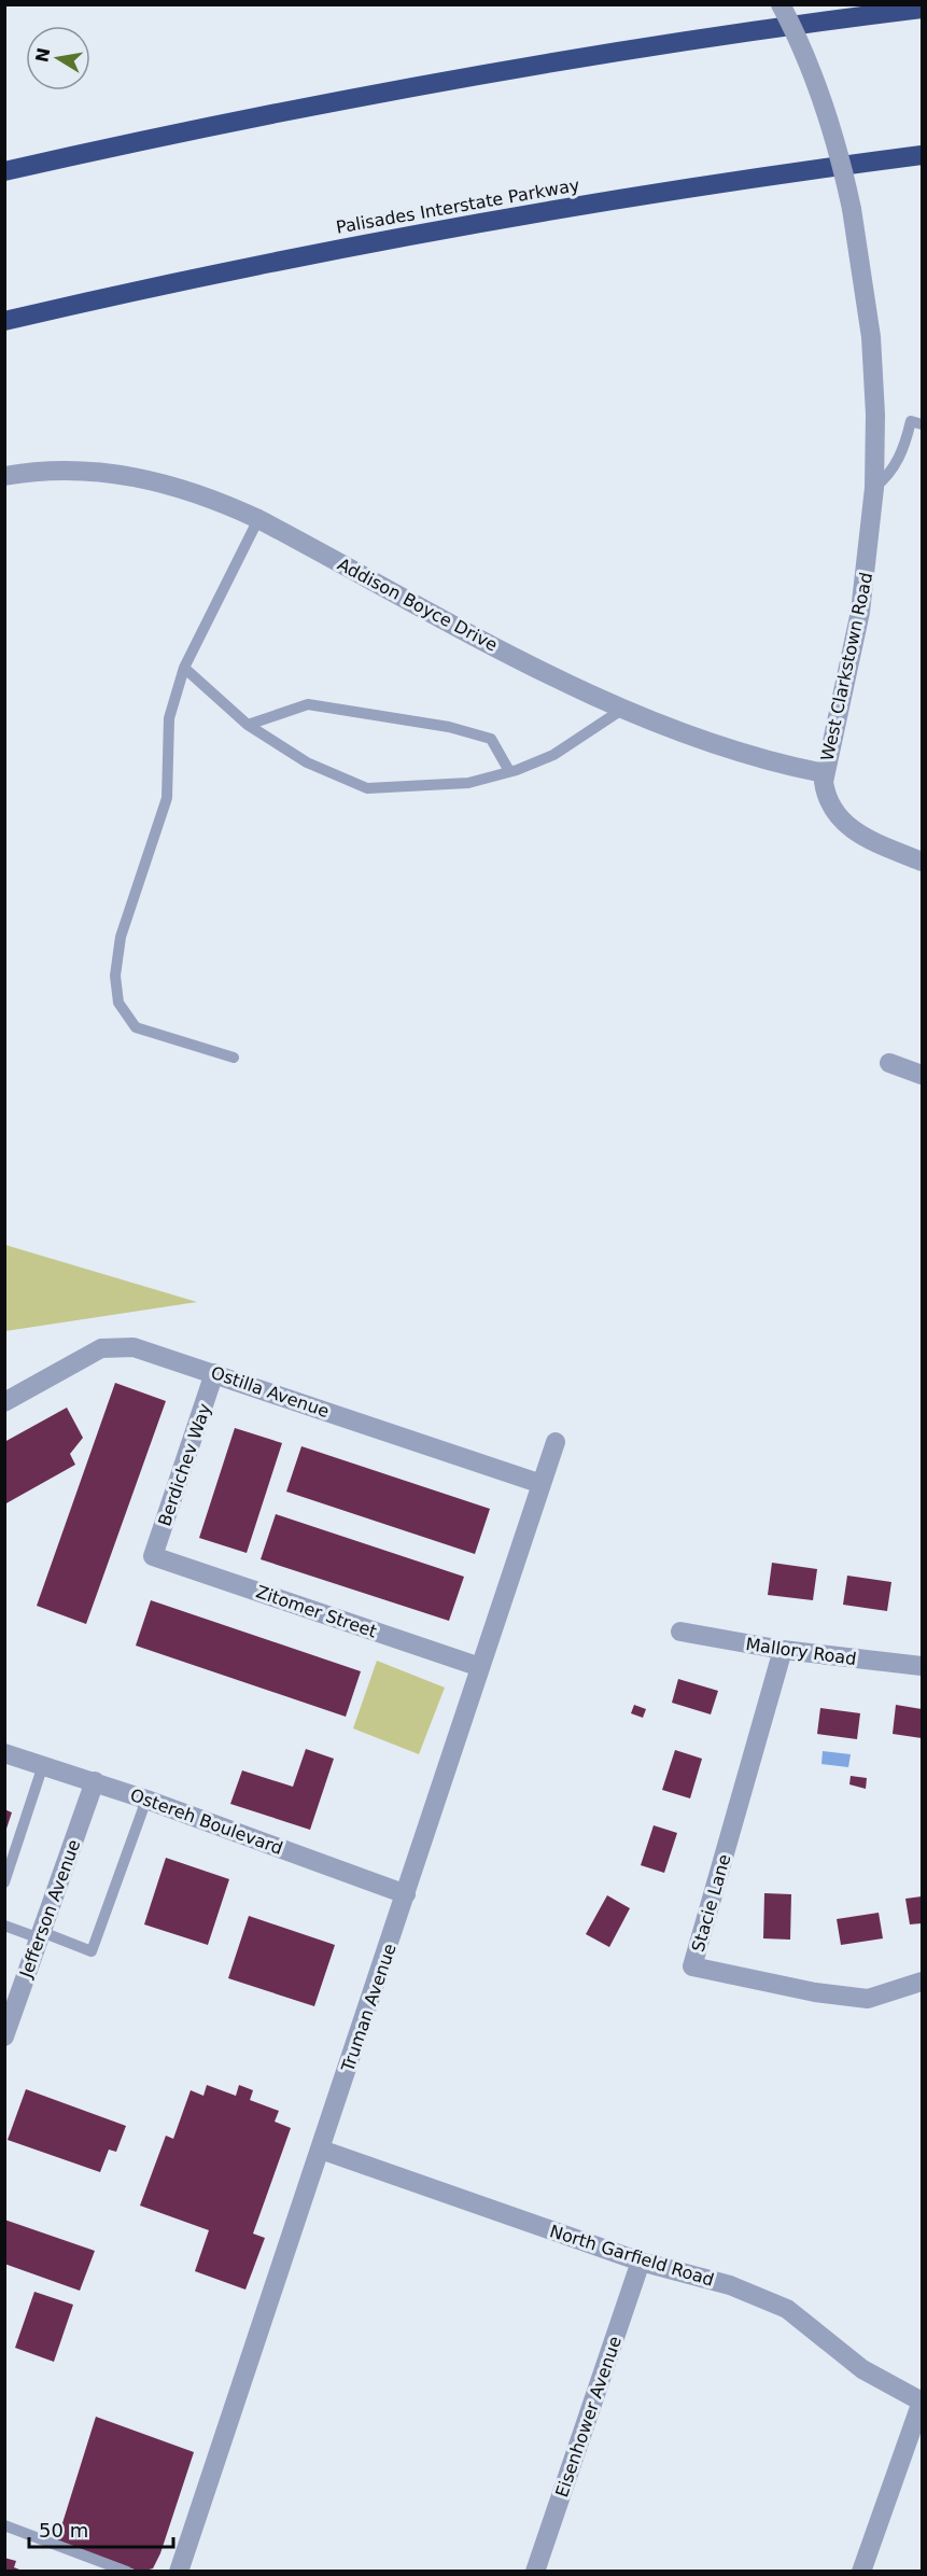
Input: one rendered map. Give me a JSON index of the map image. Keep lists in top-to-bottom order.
{
  "streets": {
    "highway": ["Palisades Interstate Parkway"],
    "street": [
      "Addison Boyce Drive",
      "West Clarkstown Road",
      "Ostilla Avenue",
      "Berdichev Way",
      "Zitomer Street",
      "Mallory Road",
      "Ostereh Boulevard",
      "Stacie Lane",
      "Jefferson Avenue",
      "Truman Avenue",
      "North Garfield Road",
      "Eisenhower Avenue"
    ]
  },
  "crossings": [
    ["Addison Boyce Drive", "West Clarkstown Road"],
    ["Ostilla Avenue", "Berdichev Way"],
    ["Ostilla Avenue", "Truman Avenue"],
    ["Berdichev Way", "Zitomer Street"],
    ["Zitomer Street", "Truman Avenue"],
    ["Mallory Road", "Stacie Lane"],
    ["Ostereh Boulevard", "Jefferson Avenue"],
    ["Ostereh Boulevard", "Truman Avenue"],
    ["Truman Avenue", "North Garfield Road"],
    ["North Garfield Road", "Eisenhower Avenue"]
  ],
  "scale_bar": "50 m",
  "north": "left"
}
